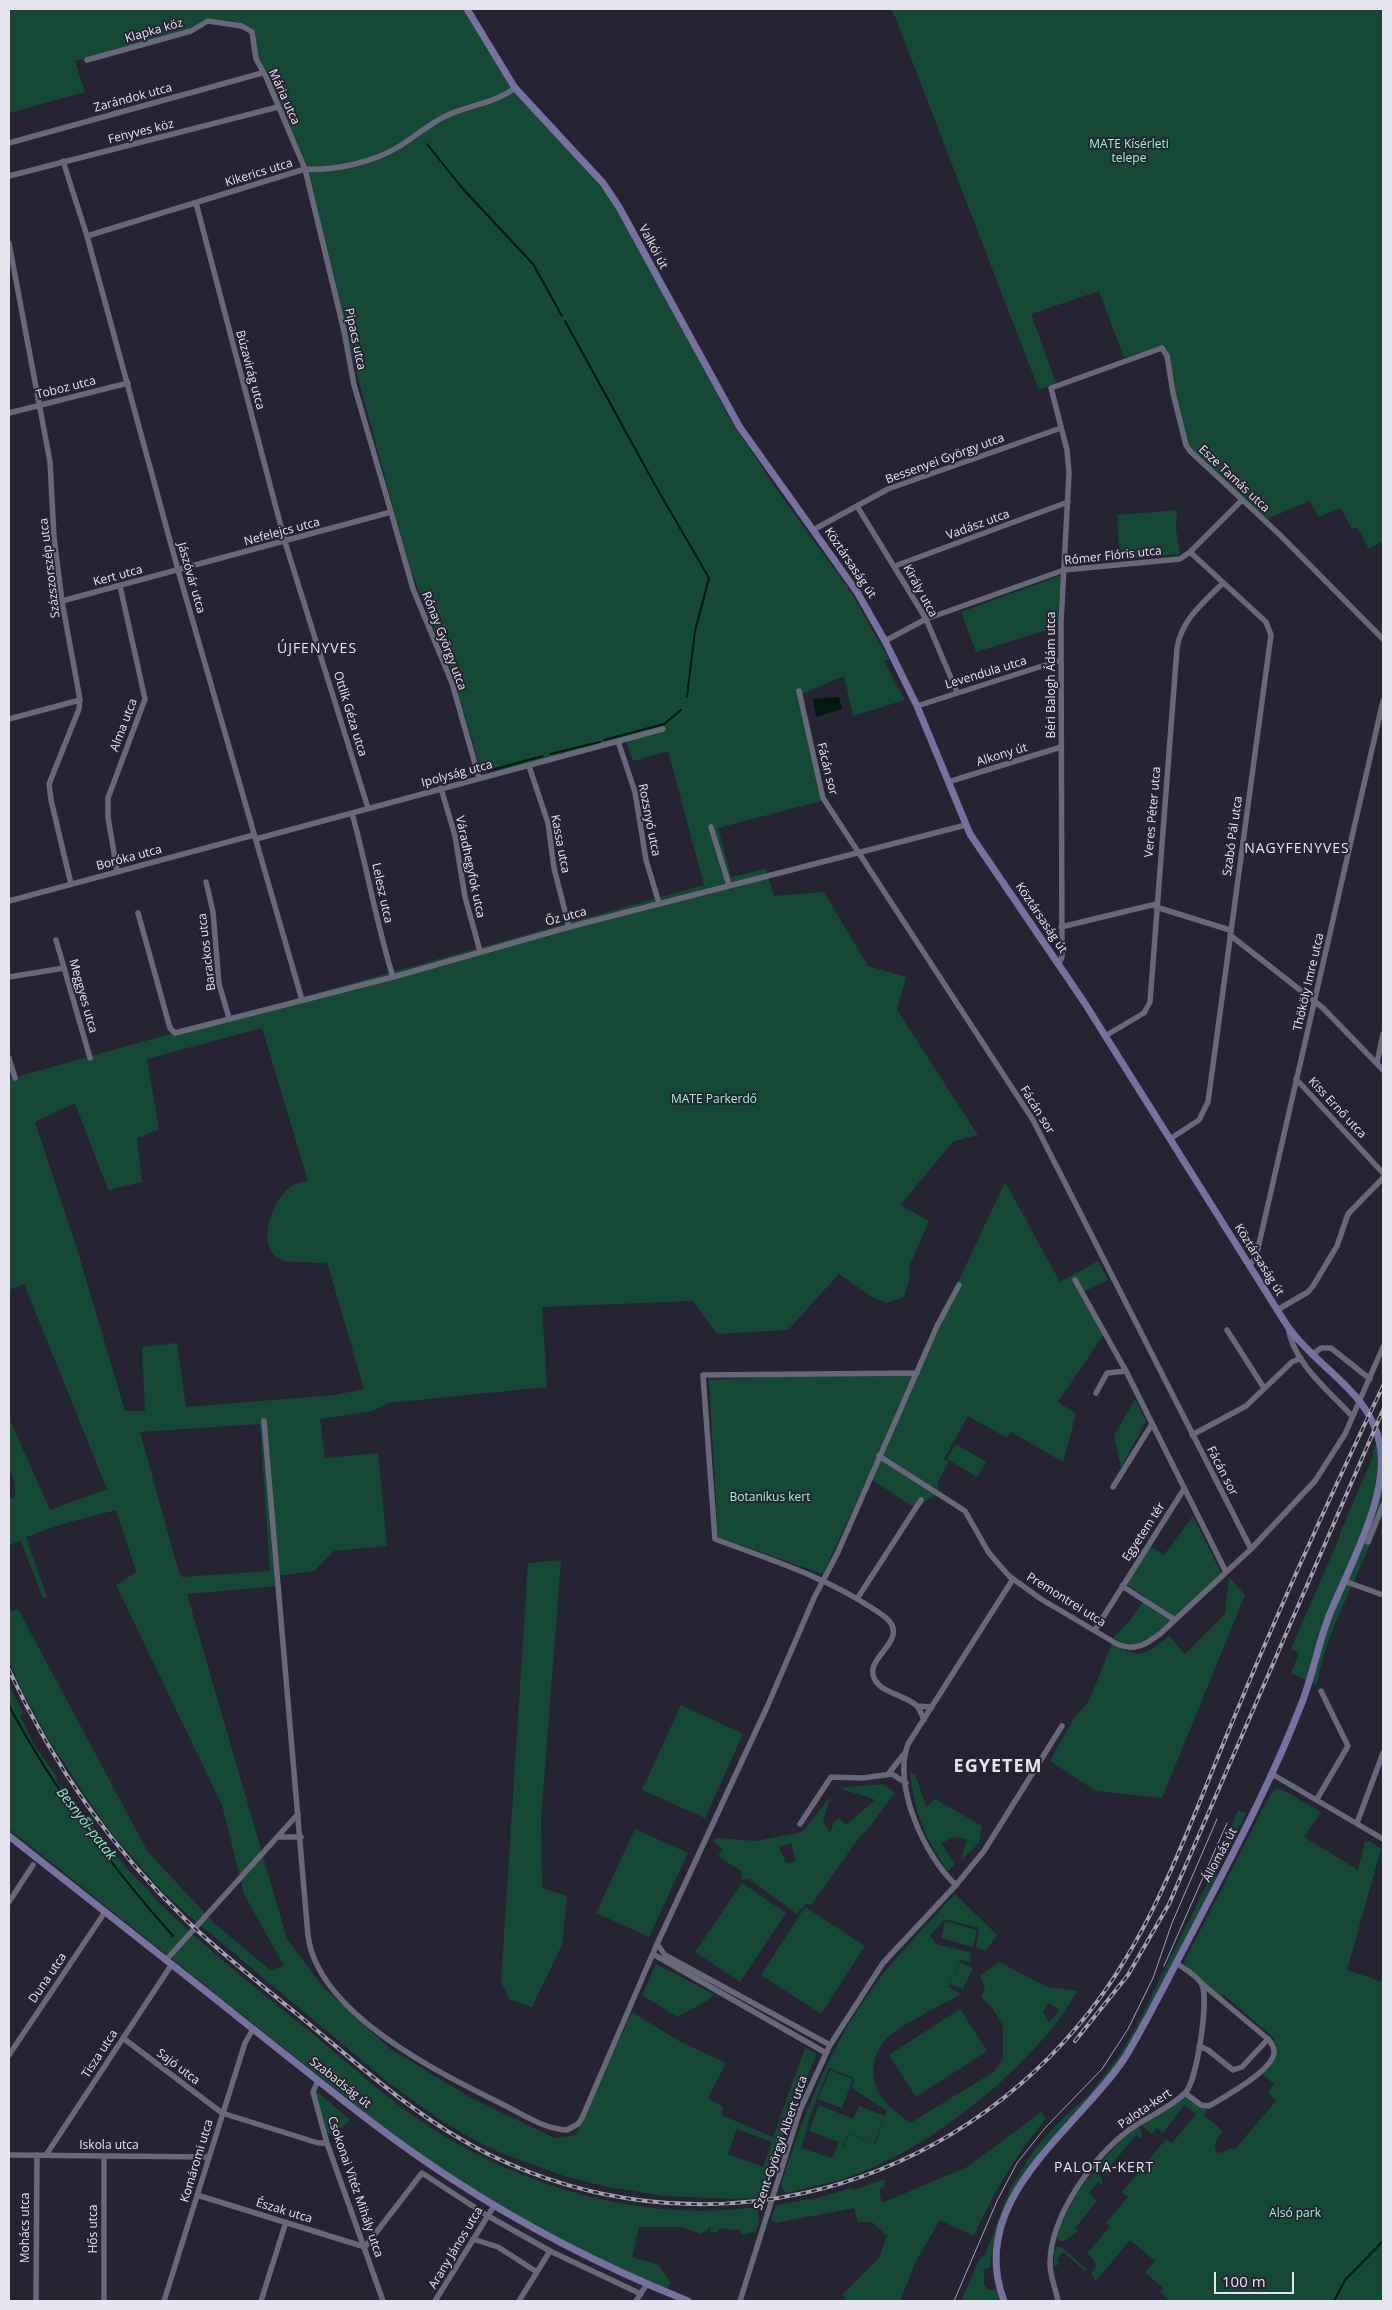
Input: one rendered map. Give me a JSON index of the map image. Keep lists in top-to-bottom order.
{
  "streets": {
    "main road": [
      "Valkói út",
      "Köztársaság út",
      "Állomás út",
      "Szabadság út"
    ],
    "street": [
      "Klapka köz",
      "Mária utca",
      "Zarándok utca",
      "Fenyves köz",
      "Kikerics utca",
      "Pipacs utca",
      "Búzavirág utca",
      "Toboz utca",
      "Bessenyei György utca",
      "Esze Tamás utca",
      "Vadász utca",
      "Nefelejcs utca",
      "Rómer Flóris utca",
      "Százszorszép utca",
      "Kert utca",
      "Jászóvár utca",
      "Király utca",
      "Rónay György utca",
      "Levendula utca",
      "Béri Balogh Ádám utca",
      "Ottlik Géza utca",
      "Alma utca",
      "Alkony út",
      "Fácán sor",
      "Ipolyság utca",
      "Veres Péter utca",
      "Rozsnyó utca",
      "Szabó Pál utca",
      "Kassa utca",
      "Boróka utca",
      "Váradhegyfok utca",
      "Lelesz utca",
      "Őz utca",
      "Barackos utca",
      "Thököly Imre utca",
      "Meggyes utca",
      "Kiss Ernő utca",
      "Egyetem tér",
      "Premontrei utca",
      "Duna utca",
      "Tisza utca",
      "Sajó utca",
      "Palota-kert",
      "Szent-Györgyi Albert utca",
      "Iskola utca",
      "Komáromi utca",
      "Csokonai Vitéz Mihály utca",
      "Észak utca",
      "Mohács utca",
      "Hős utca",
      "Arany János utca"
    ]
  },
  "crossings": [
    ["Klapka köz", "Mária utca"],
    ["Mária utca", "Zarándok utca"],
    ["Mária utca", "Fenyves köz"],
    ["Mária utca", "Kikerics utca"],
    ["Mária utca", "Pipacs utca"],
    ["Fenyves köz", "Jászóvár utca"],
    ["Kikerics utca", "Valkói út"],
    ["Kikerics utca", "Pipacs utca"],
    ["Kikerics utca", "Búzavirág utca"],
    ["Kikerics utca", "Jászóvár utca"],
    ["Valkói út", "Köztársaság út"],
    ["Pipacs utca", "Nefelejcs utca"],
    ["Pipacs utca", "Rónay György utca"],
    ["Búzavirág utca", "Nefelejcs utca"],
    ["Búzavirág utca", "Ottlik Géza utca"],
    ["Toboz utca", "Százszorszép utca"],
    ["Toboz utca", "Jászóvár utca"],
    ["Bessenyei György utca", "Köztársaság út"],
    ["Bessenyei György utca", "Király utca"],
    ["Bessenyei György utca", "Béri Balogh Ádám utca"],
    ["Esze Tamás utca", "Rómer Flóris utca"],
    ["Esze Tamás utca", "Béri Balogh Ádám utca"],
    ["Vadász utca", "Király utca"],
    ["Vadász utca", "Béri Balogh Ádám utca"],
    ["Nefelejcs utca", "Kert utca"],
    ["Nefelejcs utca", "Jászóvár utca"],
    ["Nefelejcs utca", "Rónay György utca"],
    ["Nefelejcs utca", "Ottlik Géza utca"],
    ["Rómer Flóris utca", "Köztársaság út"],
    ["Rómer Flóris utca", "Király utca"],
    ["Rómer Flóris utca", "Béri Balogh Ádám utca"],
    ["Rómer Flóris utca", "Szabó Pál utca"],
    ["Köztársaság út", "Levendula utca"],
    ["Köztársaság út", "Béri Balogh Ádám utca"],
    ["Köztársaság út", "Alkony út"],
    ["Köztársaság út", "Veres Péter utca"],
    ["Köztársaság út", "Szabó Pál utca"],
    ["Köztársaság út", "Őz utca"],
    ["Köztársaság út", "Thököly Imre utca"],
    ["Köztársaság út", "Premontrei utca"],
    ["Köztársaság út", "Állomás út"],
    ["Százszorszép utca", "Kert utca"],
    ["Százszorszép utca", "Boróka utca"],
    ["Kert utca", "Jászóvár utca"],
    ["Kert utca", "Alma utca"],
    ["Jászóvár utca", "Ipolyság utca"],
    ["Jászóvár utca", "Boróka utca"],
    ["Jászóvár utca", "Őz utca"],
    ["Király utca", "Levendula utca"],
    ["Rónay György utca", "Ipolyság utca"],
    ["Levendula utca", "Béri Balogh Ádám utca"],
    ["Béri Balogh Ádám utca", "Alkony út"],
    ["Ottlik Géza utca", "Ipolyság utca"],
    ["Alma utca", "Boróka utca"],
    ["Fácán sor", "Őz utca"],
    ["Fácán sor", "Premontrei utca"],
    ["Ipolyság utca", "Rozsnyó utca"],
    ["Ipolyság utca", "Kassa utca"],
    ["Ipolyság utca", "Boróka utca"],
    ["Ipolyság utca", "Váradhegyfok utca"],
    ["Ipolyság utca", "Lelesz utca"],
    ["Veres Péter utca", "Szabó Pál utca"],
    ["Rozsnyó utca", "Őz utca"],
    ["Kassa utca", "Őz utca"],
    ["Váradhegyfok utca", "Őz utca"],
    ["Lelesz utca", "Őz utca"],
    ["Őz utca", "Barackos utca"],
    ["Thököly Imre utca", "Kiss Ernő utca"],
    ["Egyetem tér", "Premontrei utca"],
    ["Duna utca", "Szabadság út"],
    ["Tisza utca", "Sajó utca"],
    ["Tisza utca", "Szabadság út"],
    ["Tisza utca", "Iskola utca"],
    ["Sajó utca", "Komáromi utca"],
    ["Sajó utca", "Csokonai Vitéz Mihály utca"],
    ["Szabadság út", "Komáromi utca"],
    ["Szabadság út", "Csokonai Vitéz Mihály utca"],
    ["Szabadság út", "Arany János utca"],
    ["Iskola utca", "Komáromi utca"],
    ["Iskola utca", "Mohács utca"],
    ["Iskola utca", "Hős utca"],
    ["Komáromi utca", "Észak utca"],
    ["Csokonai Vitéz Mihály utca", "Észak utca"]
  ],
  "districts": [
    "ÚJFENYVES",
    "NAGYFENYVES",
    "EGYETEM",
    "PALOTA-KERT"
  ],
  "water": ["Besnyői-patak"],
  "parks": [
    "MATE Kísérleti telepe",
    "MATE Parkerdő",
    "Botanikus kert",
    "Alsó park"
  ],
  "scale_bar": "100 m"
}
